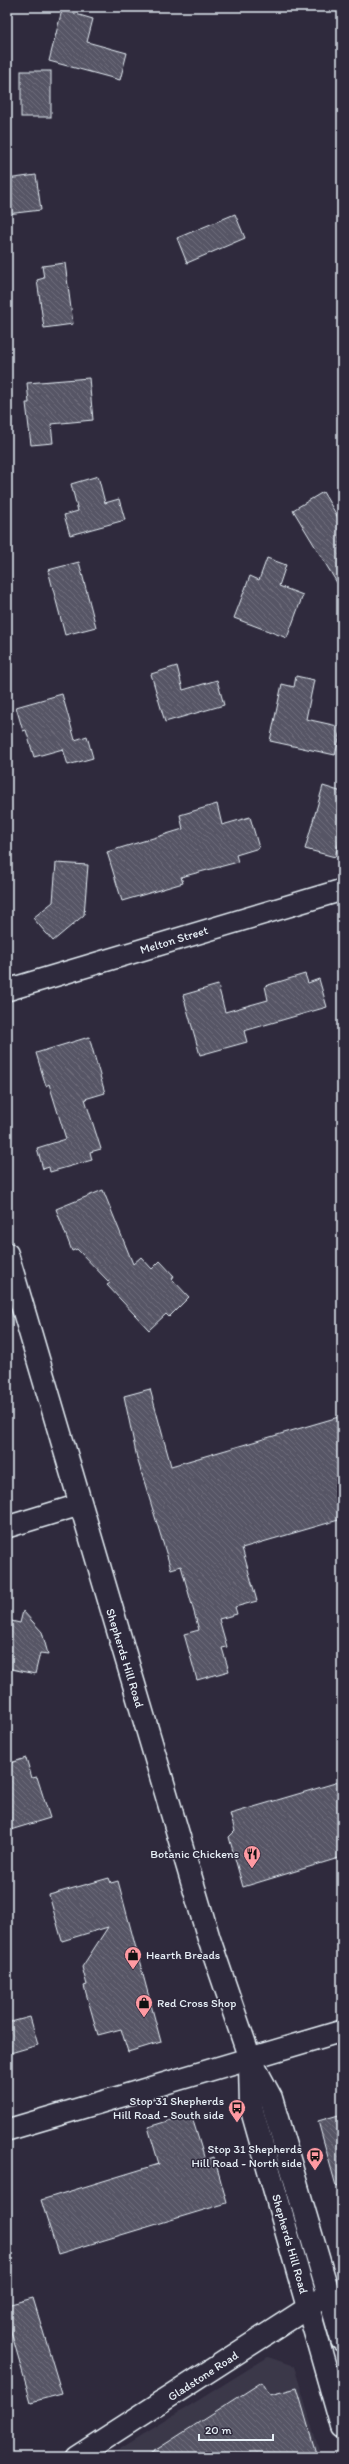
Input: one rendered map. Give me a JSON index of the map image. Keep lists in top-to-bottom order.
{
  "streets": {
    "main road": ["Shepherds Hill Road"],
    "street": ["Melton Street", "Gladstone Road"]
  },
  "crossings": [
    ["Shepherds Hill Road", "Gladstone Road"]
  ],
  "places": {
    "restaurant": ["Botanic Chickens"],
    "shop": ["Hearth Breads", "Red Cross Shop"],
    "bus stop": ["Stop 31 Shepherds Hill Road - South side", "Stop 31 Shepherds Hill Road - North side"]
  },
  "scale_bar": "20 m"
}
